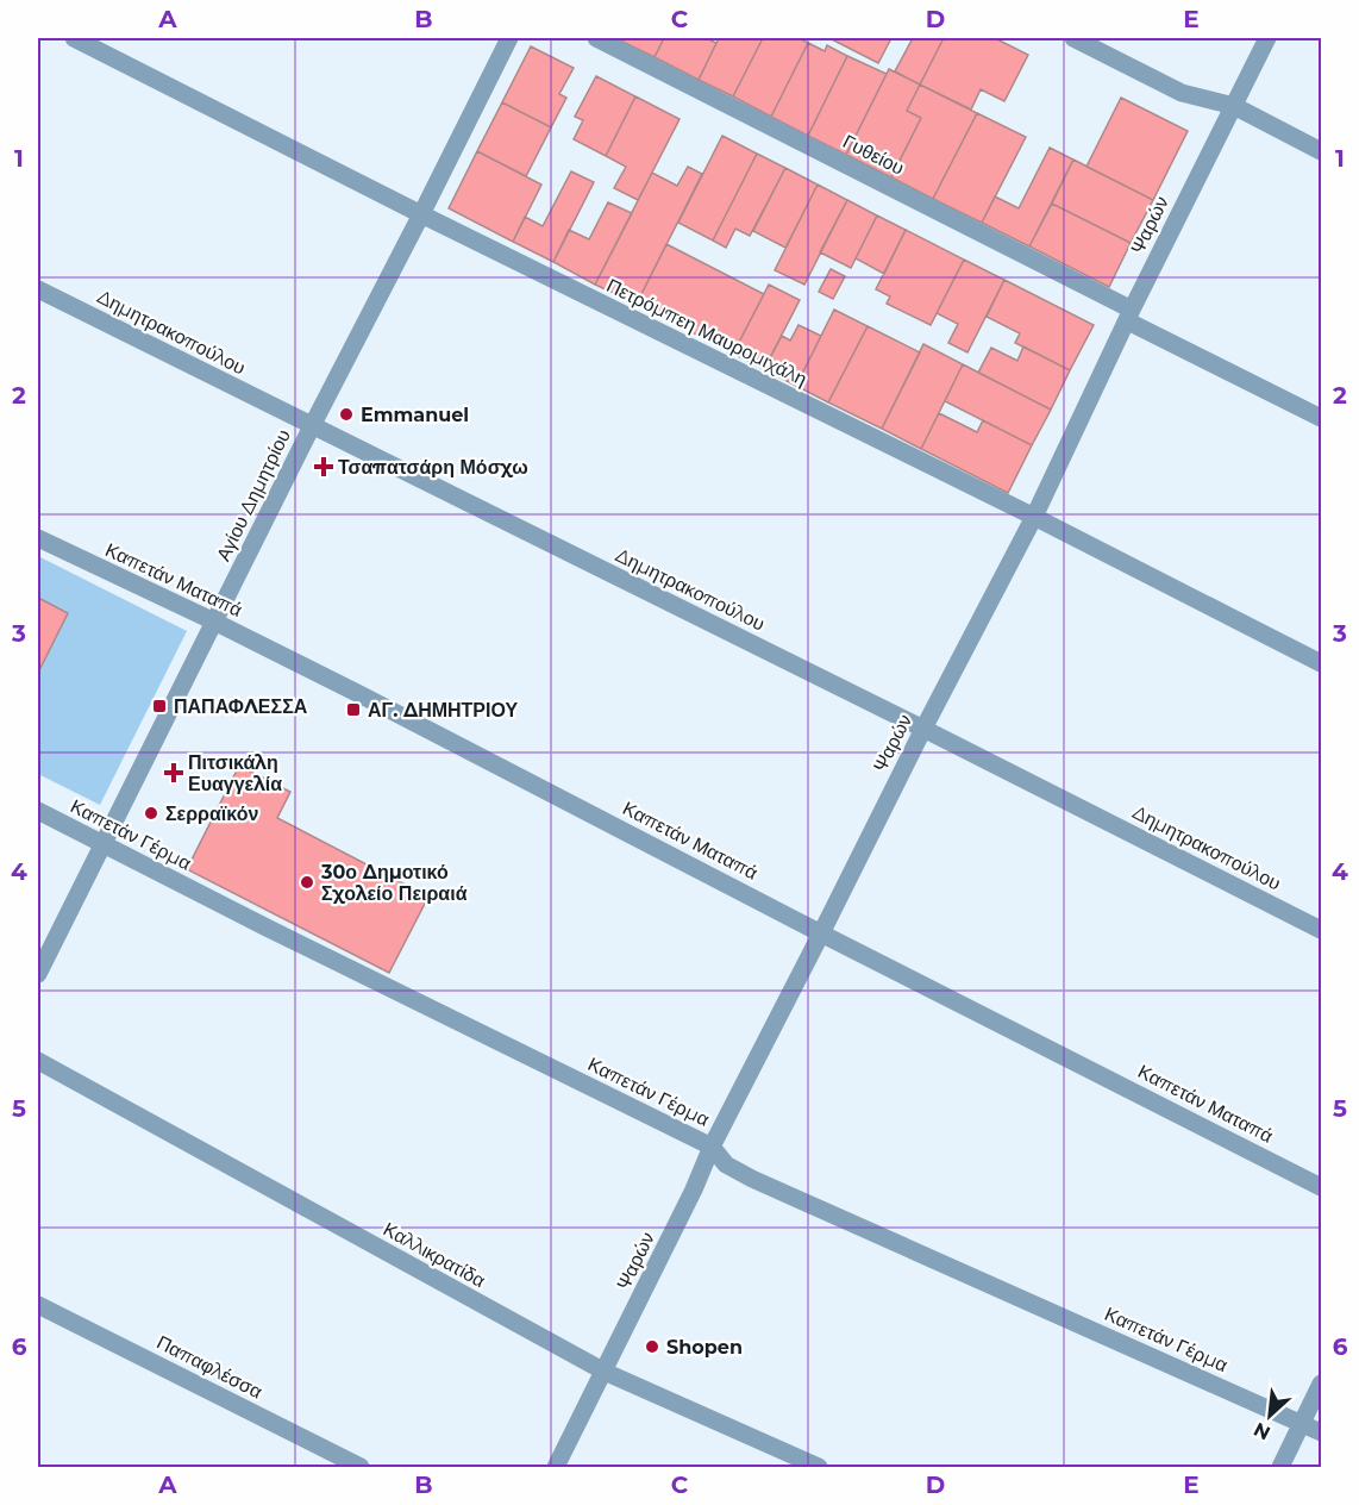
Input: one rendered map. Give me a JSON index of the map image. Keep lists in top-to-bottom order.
{
  "streets": {
    "street": [
      "Γυθείου",
      "Ψαρών",
      "Δημητρακοπούλου",
      "Πετρόμπεη Μαυρομιχάλη",
      "Αγίου Δημητρίου",
      "Καπετάν Ματαπά",
      "Καπετάν Γέρμα",
      "Καλλικρατίδα",
      "Παπαφλέσσα"
    ]
  },
  "crossings": [
    ["Γυθείου", "Ψαρών"],
    ["Ψαρών", "Δημητρακοπούλου"],
    ["Ψαρών", "Πετρόμπεη Μαυρομιχάλη"],
    ["Ψαρών", "Καπετάν Ματαπά"],
    ["Ψαρών", "Καπετάν Γέρμα"],
    ["Ψαρών", "Καλλικρατίδα"],
    ["Δημητρακοπούλου", "Αγίου Δημητρίου"],
    ["Πετρόμπεη Μαυρομιχάλη", "Αγίου Δημητρίου"],
    ["Αγίου Δημητρίου", "Καπετάν Ματαπά"],
    ["Αγίου Δημητρίου", "Καπετάν Γέρμα"]
  ],
  "places": {
    "other": [
      "Emmanuel",
      "Σερραϊκόν",
      "30ο Δημοτικό Σχολείο Πειραιά",
      "Shopen"
    ],
    "health": ["Τσαπατσάρη Μόσχω", "Πιτσικάλη Ευαγγελία"],
    "transit": ["ΠΑΠΑΦΛΕΣΣΑ", "ΑΓ. ΔΗΜΗΤΡΙΟΥ"]
  },
  "north": "bottom left",
  "grid": {
    "columns": [
      "A",
      "B",
      "C",
      "D",
      "E"
    ],
    "rows": [
      "1",
      "2",
      "3",
      "4",
      "5",
      "6"
    ]
  }
}
